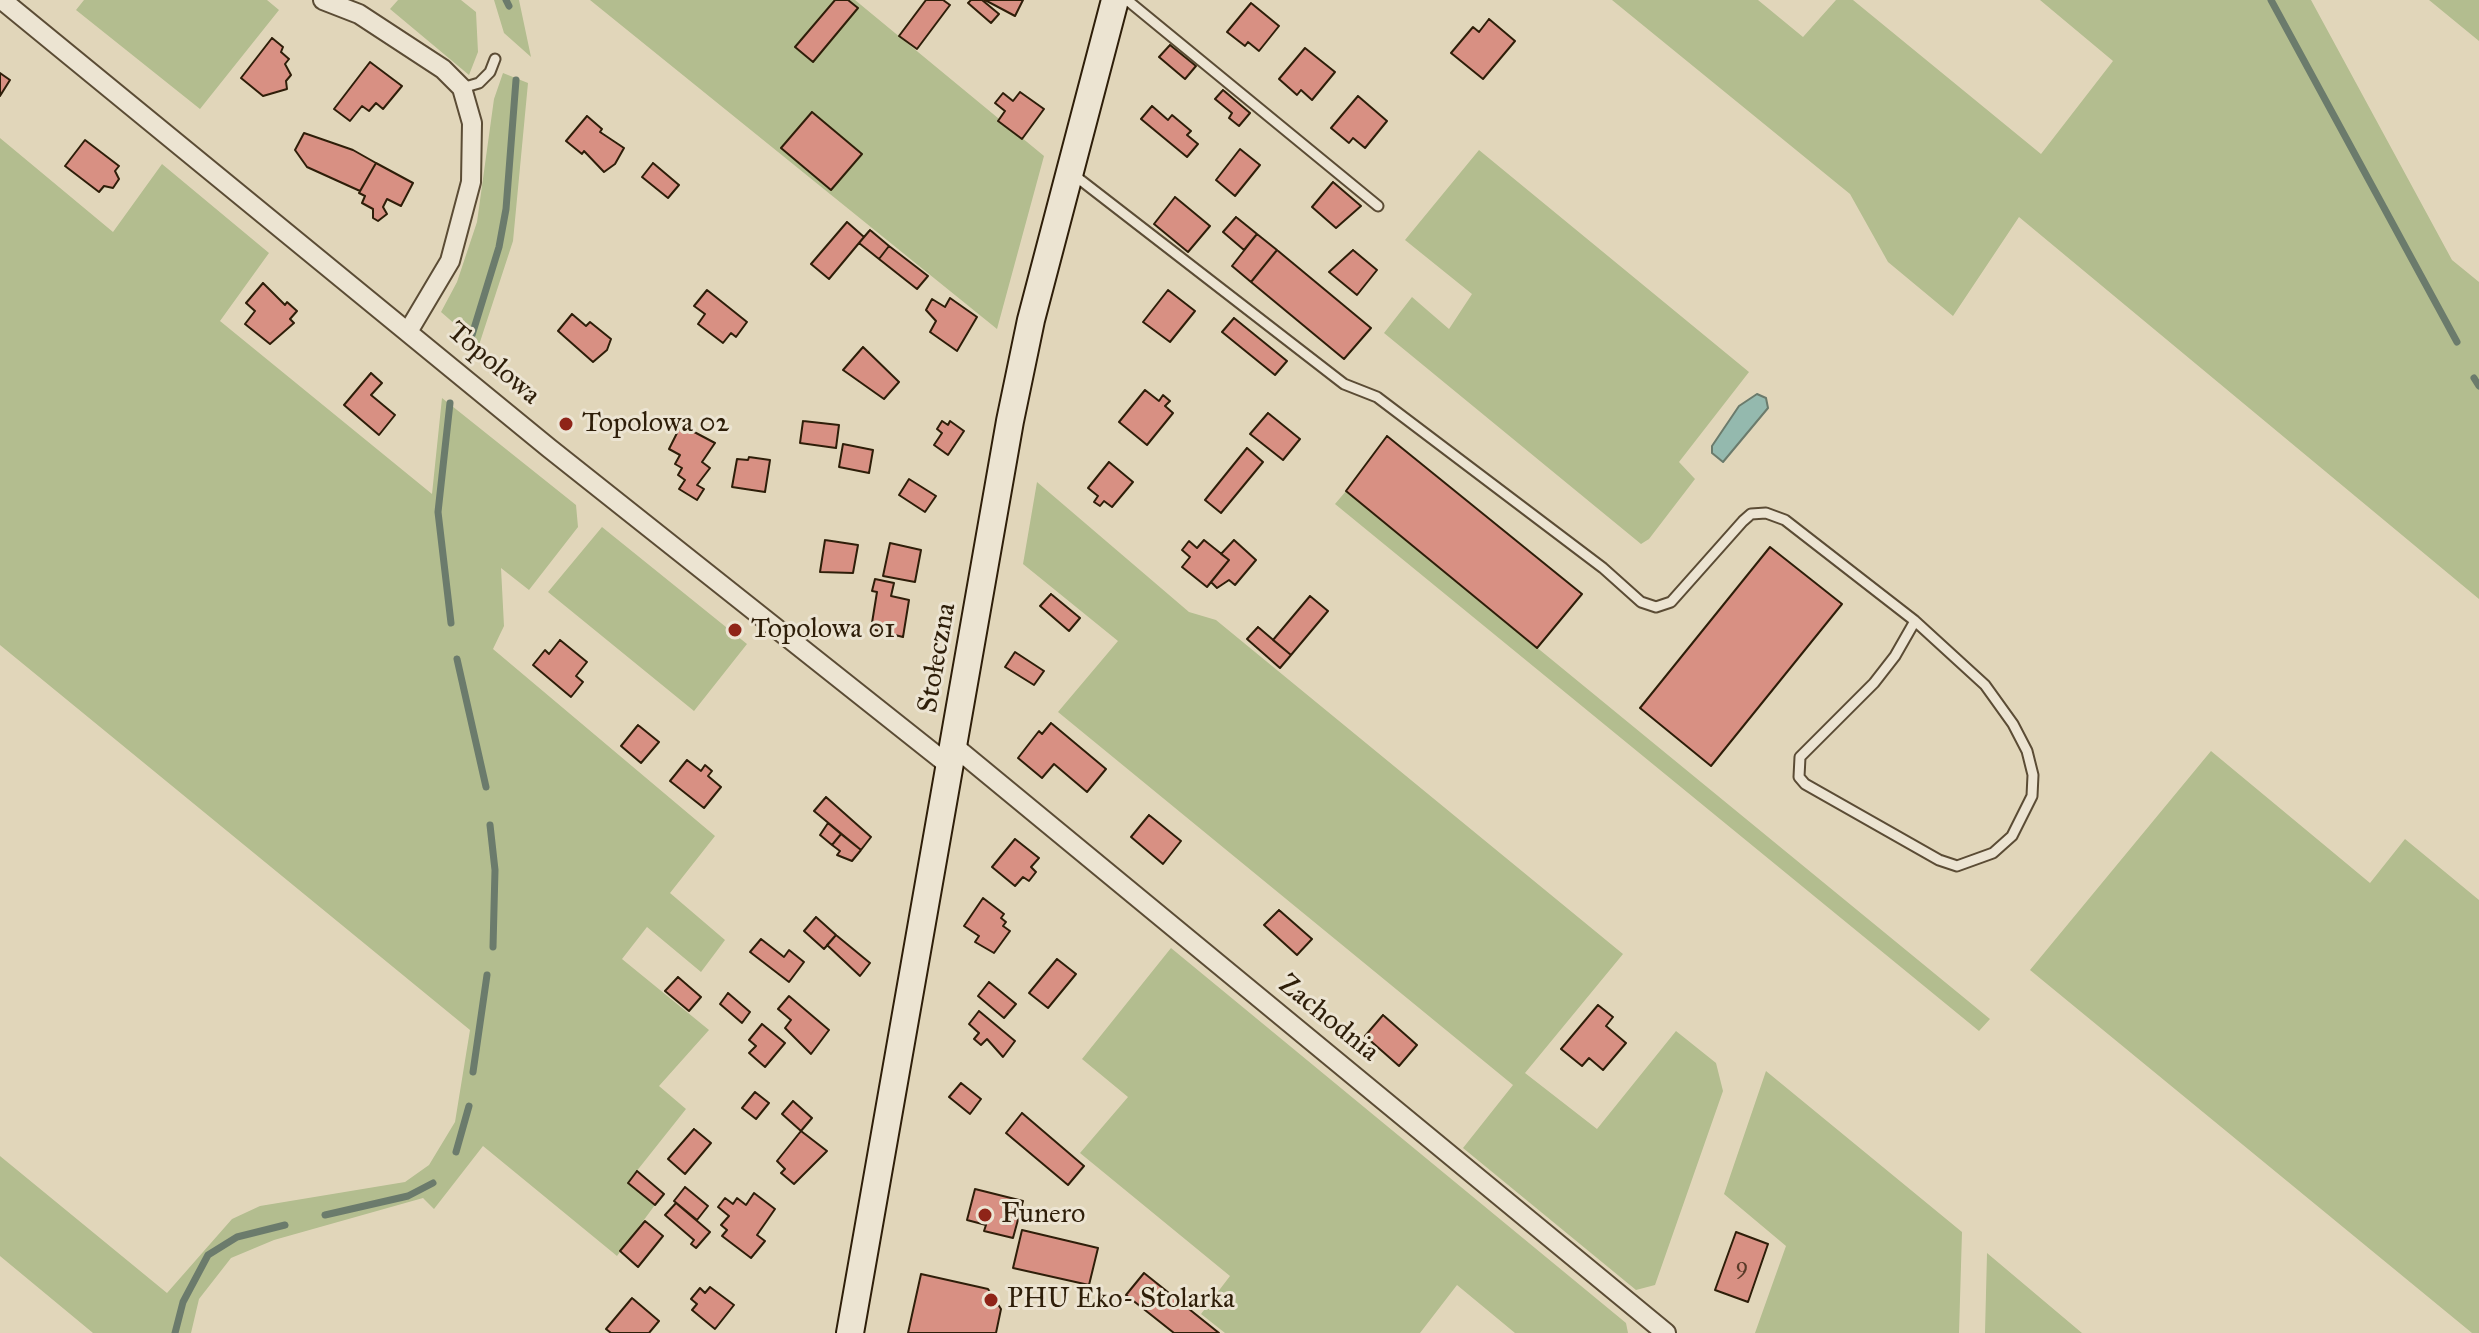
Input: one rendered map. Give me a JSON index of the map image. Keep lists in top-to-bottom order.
{
  "streets": {
    "main road": ["Stołeczna"],
    "street": ["Topolowa", "Zachodnia"]
  },
  "crossings": [
    ["Topolowa", "Stołeczna"],
    ["Topolowa", "Zachodnia"],
    ["Stołeczna", "Zachodnia"]
  ],
  "places": [
    "Topolowa 02",
    "Topolowa 01",
    "Funero",
    "PHU Eko- Stolarka"
  ],
  "house_numbers": ["9"]
}
